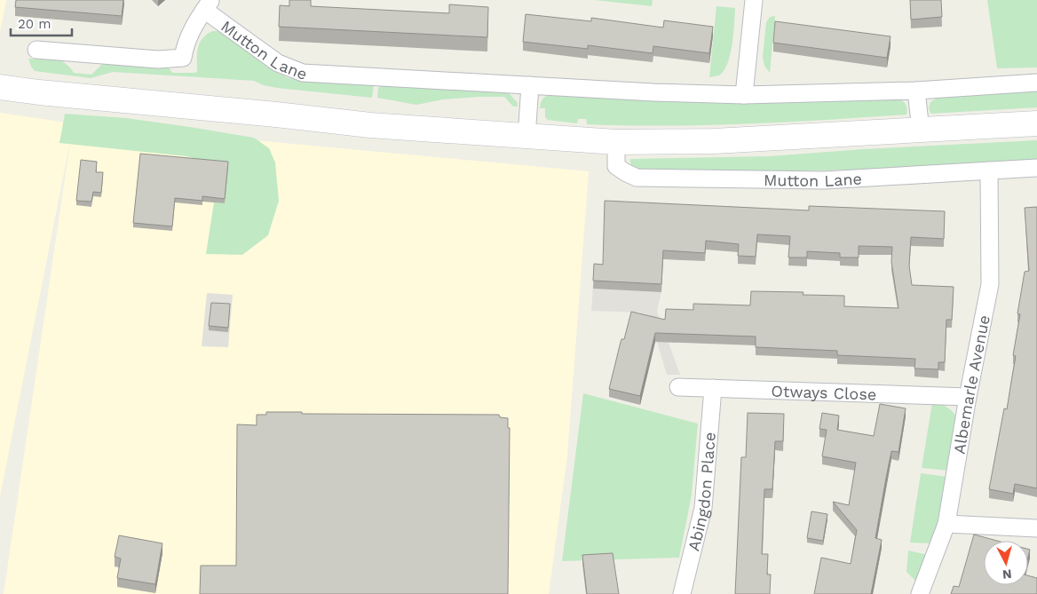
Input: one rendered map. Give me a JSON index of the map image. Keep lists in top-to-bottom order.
{
  "streets": {
    "street": [
      "Mutton Lane",
      "Albemarle Avenue",
      "Otways Close",
      "Abingdon Place"
    ]
  },
  "crossings": [
    ["Mutton Lane", "Albemarle Avenue"],
    ["Albemarle Avenue", "Otways Close"],
    ["Otways Close", "Abingdon Place"]
  ],
  "scale_bar": "20 m",
  "north": "bottom"
}
